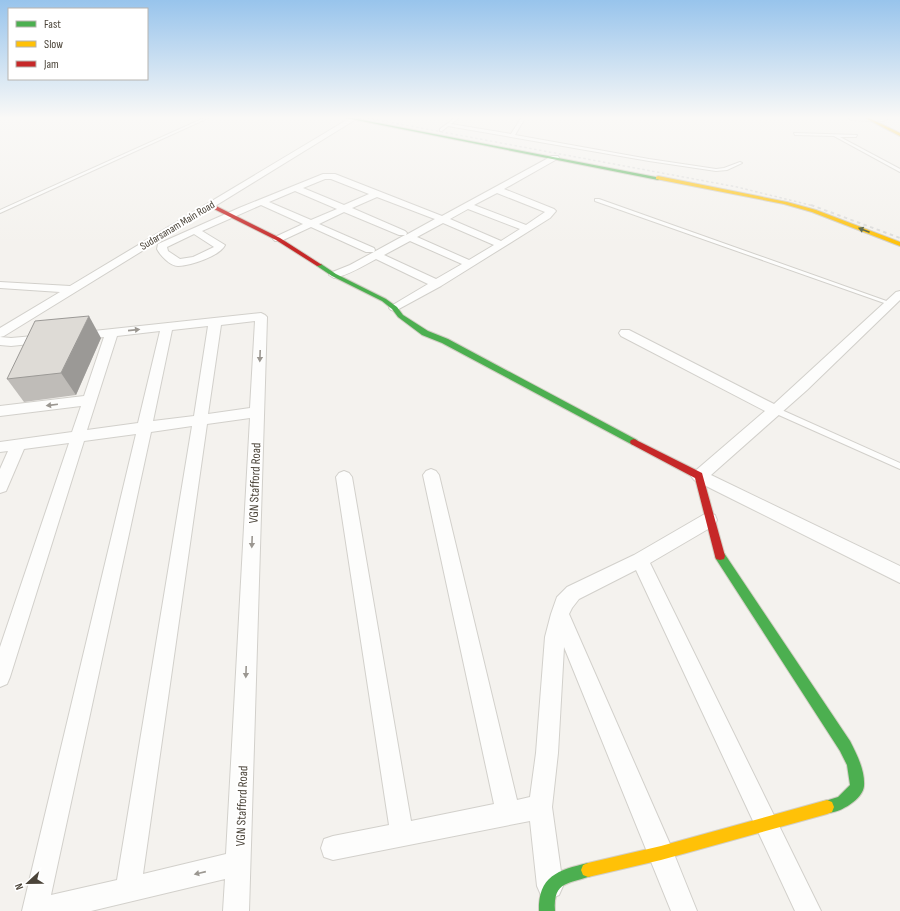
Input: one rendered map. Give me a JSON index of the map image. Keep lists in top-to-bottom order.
{
  "streets": {
    "street": ["Sudarsanam Main Road", "VGN Stafford Road"]
  },
  "legend": ["Fast", "Slow", "Jam"],
  "north": "left"
}
